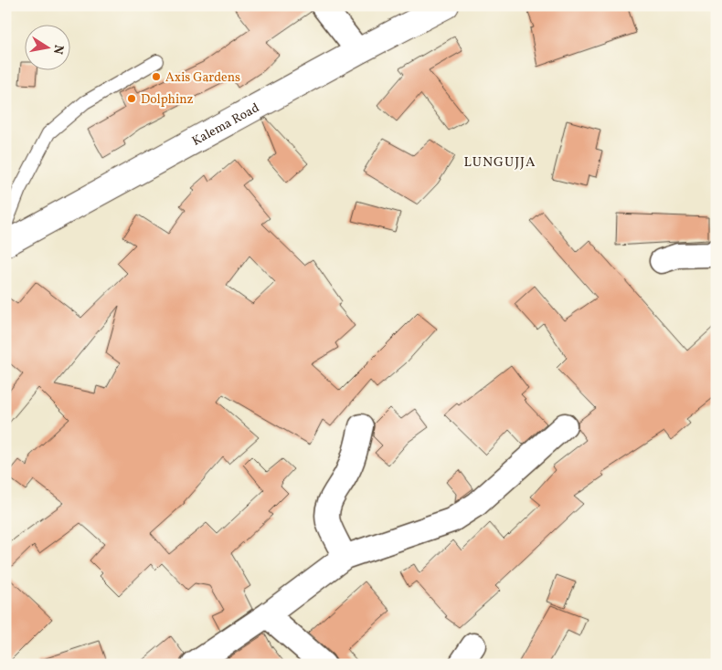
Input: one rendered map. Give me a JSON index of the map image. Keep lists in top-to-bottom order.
{
  "streets": {
    "street": ["Kalema Road"]
  },
  "districts": ["LUNGUJJA"],
  "places": ["Axis Gardens", "Dolphinz"],
  "north": "right"
}
